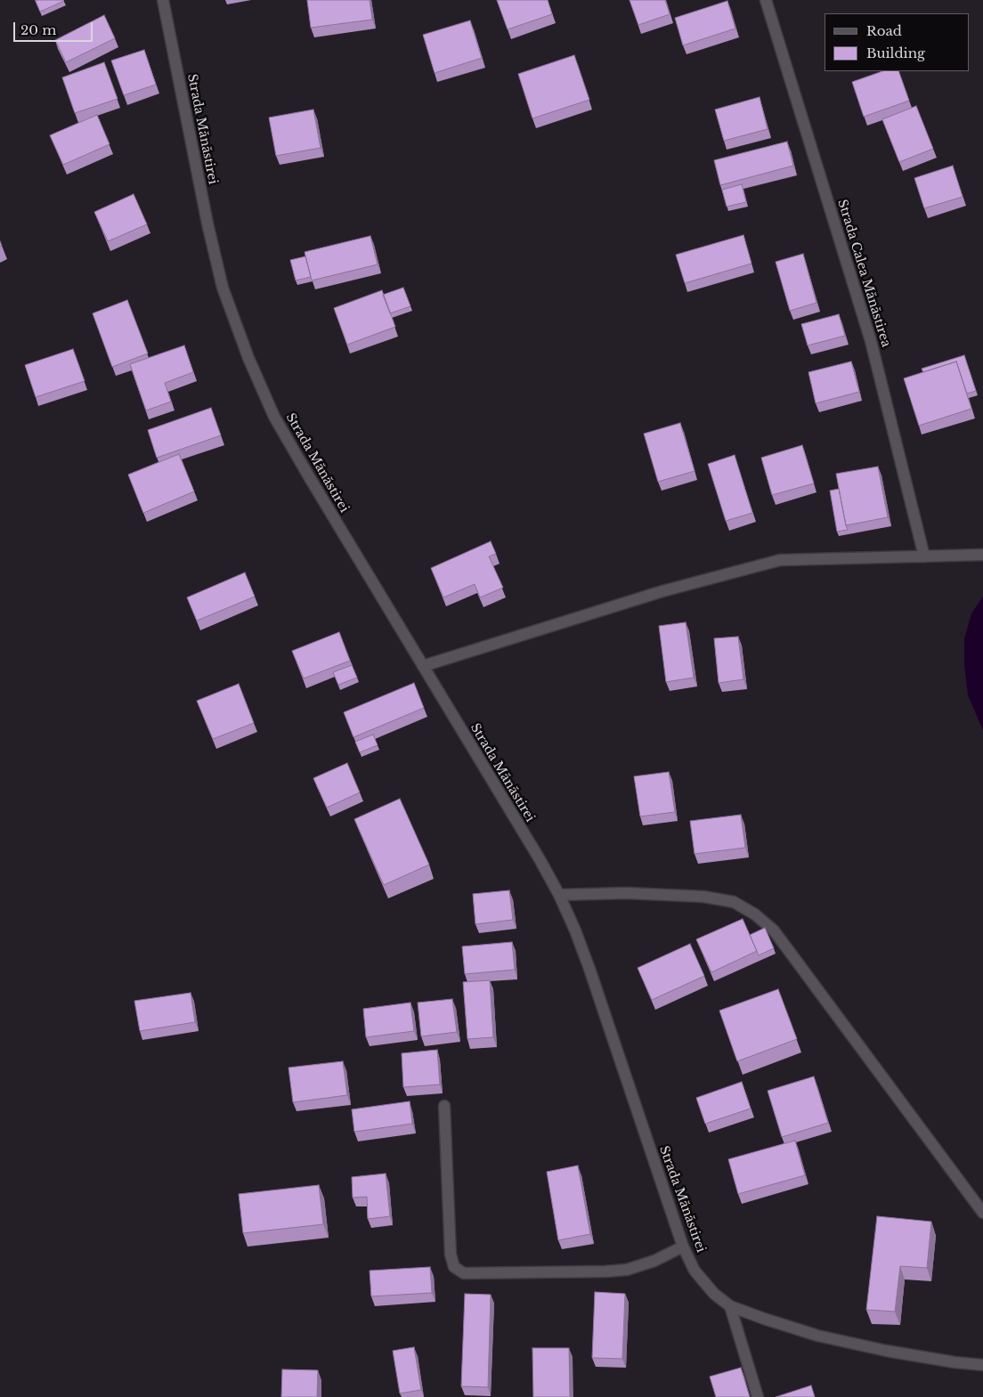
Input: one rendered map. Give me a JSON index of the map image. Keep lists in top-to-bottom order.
{
  "streets": {
    "street": ["Strada Mănăstirei", "Strada Calea Mănăstirea"]
  },
  "legend": ["Road", "Building"],
  "scale_bar": "20 m"
}
